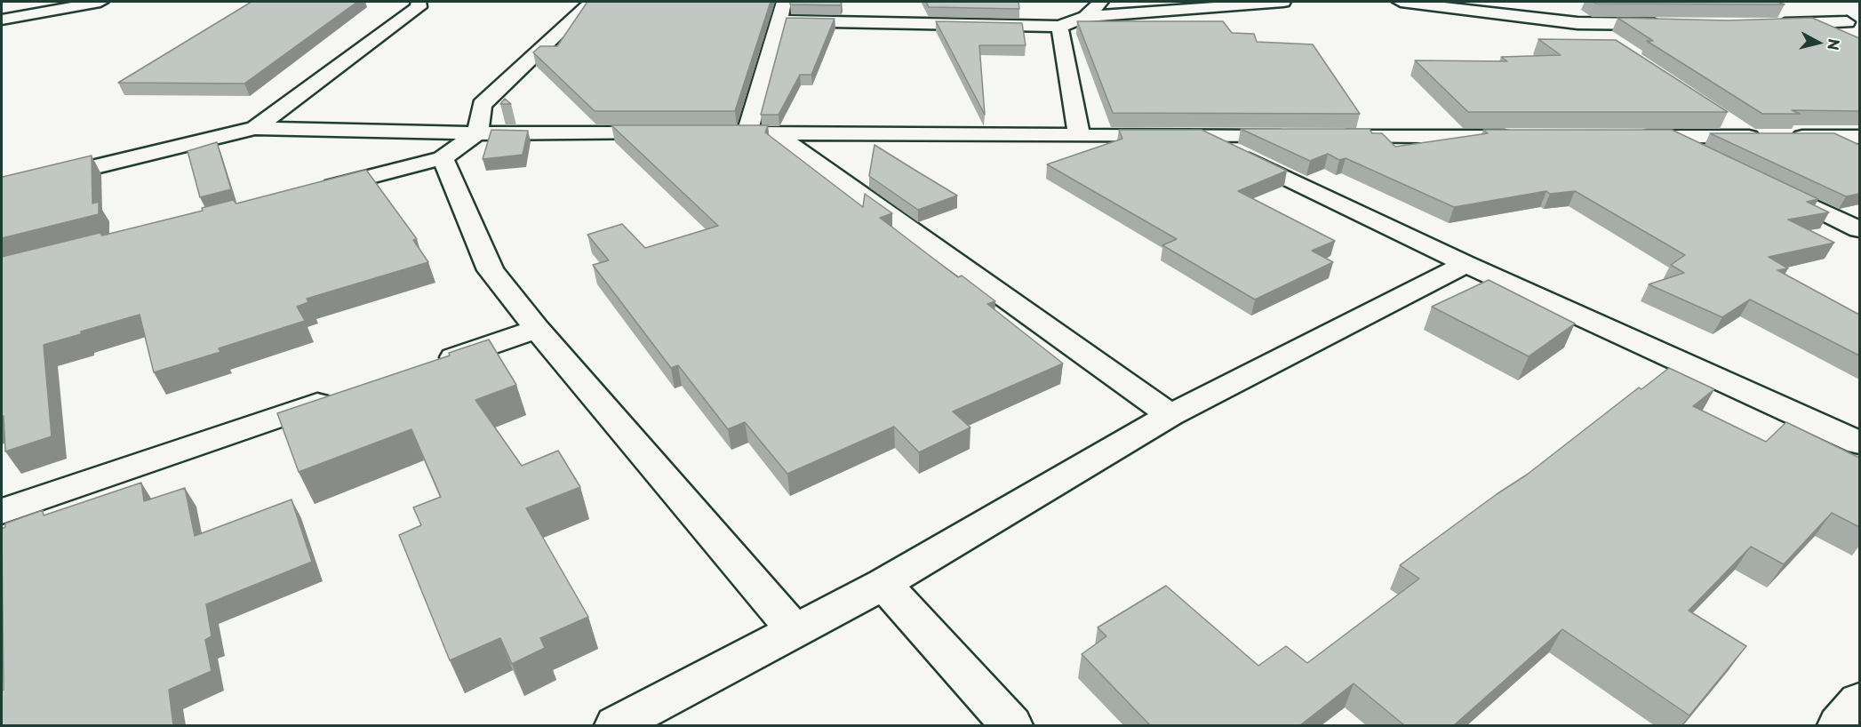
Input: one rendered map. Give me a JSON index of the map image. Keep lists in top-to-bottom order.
{
  "north": "right"
}
